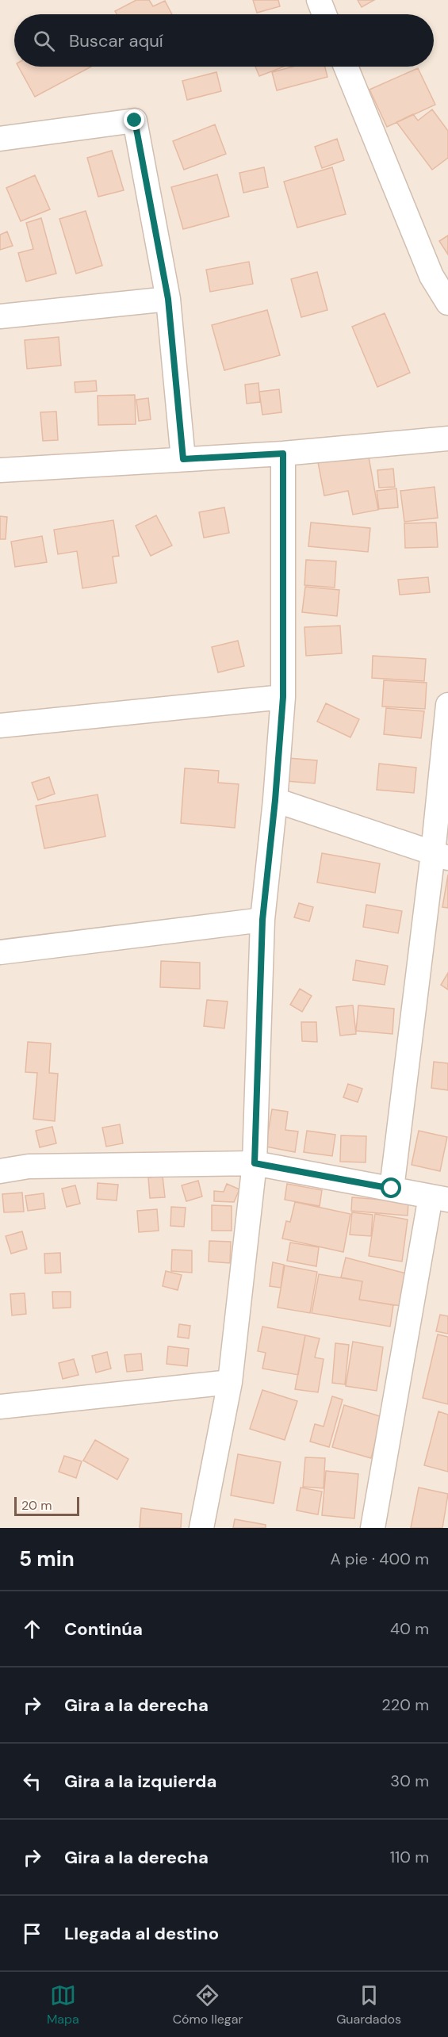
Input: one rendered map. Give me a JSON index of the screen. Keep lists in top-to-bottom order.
{
  "scale_bar": "20 m",
  "page": {
    "search": "Buscar aquí",
    "scale": "20 m",
    "heading": ["5 min", "A pie · 400 m"],
    "list": [
      ["Continúa", "40 m"],
      ["Gira a la derecha", "220 m"],
      ["Gira a la izquierda", "30 m"],
      ["Gira a la derecha", "110 m"],
      "Llegada al destino"
    ],
    "nav": ["Mapa", "Cómo llegar", "Guardados"]
  }
}
